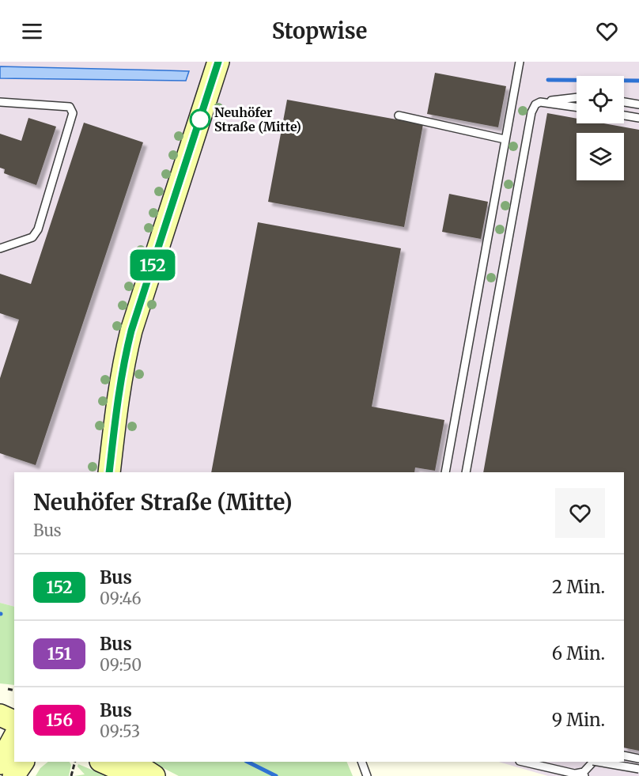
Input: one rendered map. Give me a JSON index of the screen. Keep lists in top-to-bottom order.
{
  "places": ["Neuhöfer Straße (Mitte)"],
  "lines": ["bus line 152"],
  "page": {
    "header": "Stopwise",
    "on_map": "152",
    "heading": ["Neuhöfer Straße (Mitte)", "Bus"],
    "list": [
      {
        "mark": "152",
        "name": "Bus",
        "note": "09:46",
        "value": "2 Min."
      },
      {
        "mark": "151",
        "name": "Bus",
        "note": "09:50",
        "value": "6 Min."
      },
      {
        "mark": "156",
        "name": "Bus",
        "note": "09:53",
        "value": "9 Min."
      }
    ]
  }
}
